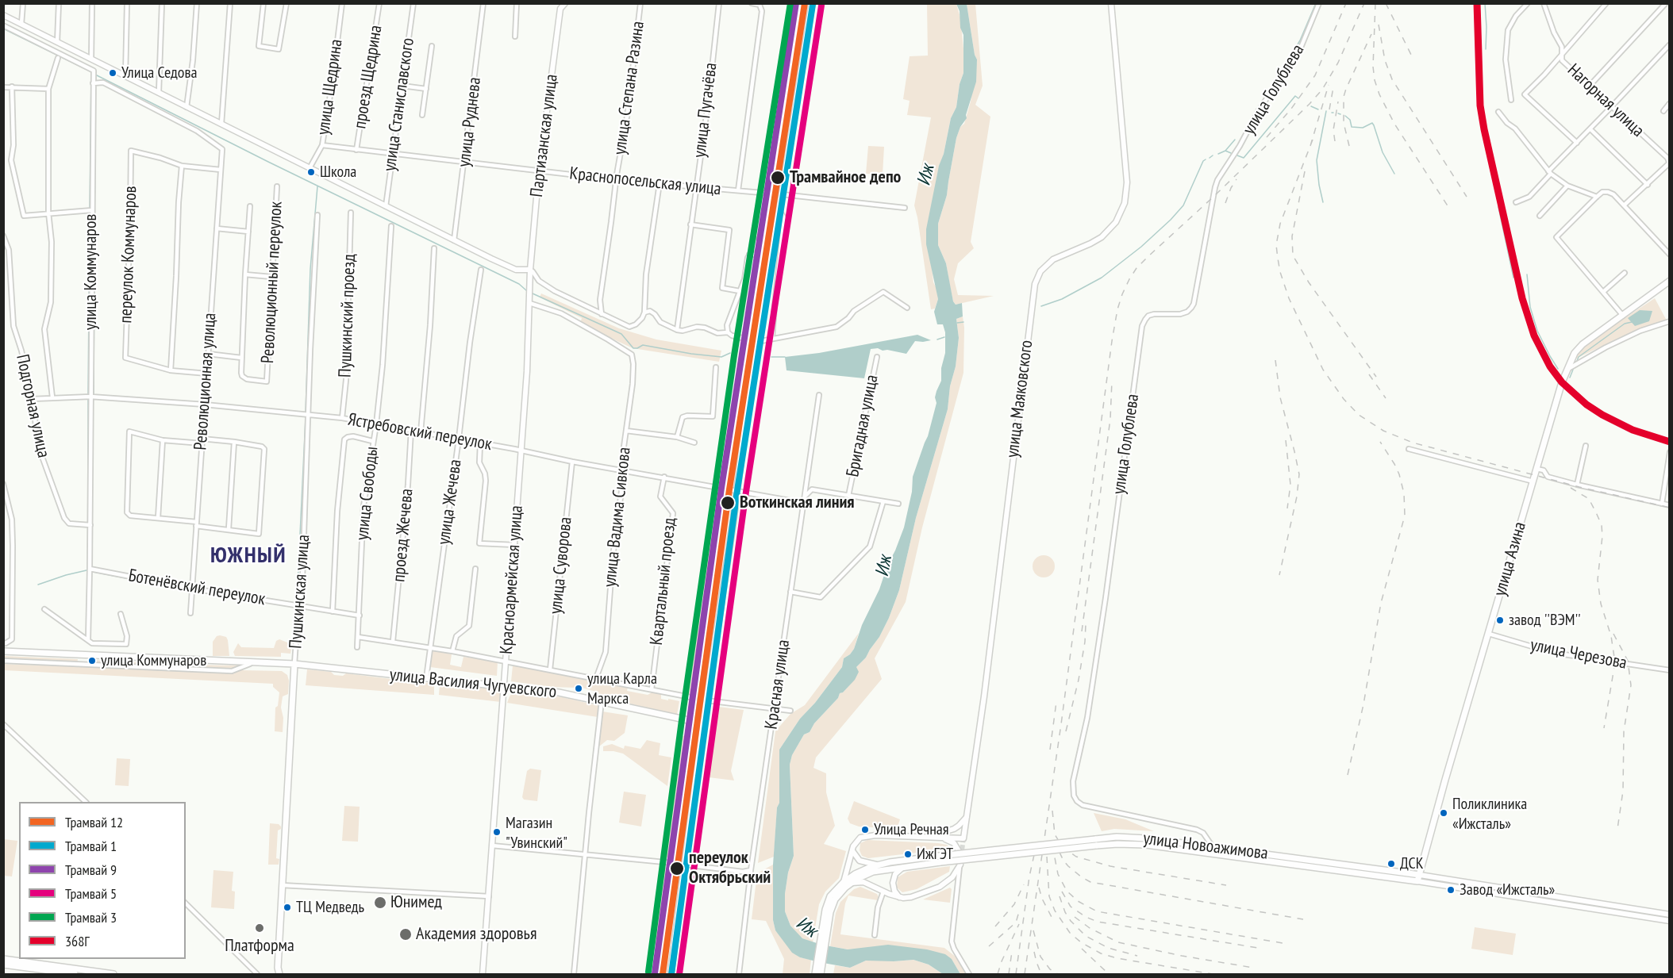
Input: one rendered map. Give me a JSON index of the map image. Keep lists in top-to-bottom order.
{
  "streets": {
    "main road": [
      "Партизанская улица",
      "улица Маяковского",
      "улица Азина",
      "Красноармейская улица",
      "Пушкинская улица",
      "улица Василия Чугуевского",
      "улица Новоажимова"
    ],
    "street": [
      "проезд Щедрина",
      "улица Щедрина",
      "улица Степана Разина",
      "улица Голублева",
      "Нагорная улица",
      "улица Станиславского",
      "улица Пугачёва",
      "улица Руднева",
      "Краснопосельская улица",
      "переулок Коммунаров",
      "улица Коммунаров",
      "Революционный переулок",
      "Пушкинский проезд",
      "Революционная улица",
      "Подгорная улица",
      "Бригадная улица",
      "Ястребовский переулок",
      "улица Свободы",
      "улица Жечева",
      "улица Вадима Сивкова",
      "проезд Жечева",
      "улица Суворова",
      "Квартальный проезд",
      "Ботенёвский переулок",
      "улица Черезова",
      "Красная улица"
    ]
  },
  "crossings": [
    ["проезд Щедрина", "Краснопосельская улица"],
    ["улица Щедрина", "Краснопосельская улица"],
    ["улица Степана Разина", "Краснопосельская улица"],
    ["улица Голублева", "улица Новоажимова"],
    ["улица Станиславского", "Краснопосельская улица"],
    ["улица Пугачёва", "Краснопосельская улица"],
    ["улица Руднева", "Краснопосельская улица"],
    ["Партизанская улица", "Краснопосельская улица"],
    ["Партизанская улица", "Красноармейская улица"],
    ["улица Коммунаров", "Революционная улица"],
    ["улица Коммунаров", "Подгорная улица"],
    ["улица Коммунаров", "Ястребовский переулок"],
    ["улица Коммунаров", "Ботенёвский переулок"],
    ["Пушкинский проезд", "Ястребовский переулок"],
    ["Революционная улица", "Ястребовский переулок"],
    ["Революционная улица", "Ботенёвский переулок"],
    ["Подгорная улица", "Ястребовский переулок"],
    ["Ястребовский переулок", "улица Свободы"],
    ["Ястребовский переулок", "улица Жечева"],
    ["Ястребовский переулок", "улица Вадима Сивкова"],
    ["Ястребовский переулок", "проезд Жечева"],
    ["Ястребовский переулок", "улица Суворова"],
    ["Ястребовский переулок", "Красноармейская улица"],
    ["Ястребовский переулок", "Квартальный проезд"],
    ["Ястребовский переулок", "Пушкинская улица"],
    ["Ястребовский переулок", "Красная улица"],
    ["улица Свободы", "Ботенёвский переулок"],
    ["улица Жечева", "улица Василия Чугуевского"],
    ["улица Вадима Сивкова", "Красноармейская улица"],
    ["улица Азина", "улица Черезова"],
    ["улица Азина", "улица Новоажимова"],
    ["Красноармейская улица", "улица Василия Чугуевского"],
    ["Ботенёвский переулок", "Пушкинская улица"],
    ["Пушкинская улица", "улица Василия Чугуевского"]
  ],
  "districts": ["ЮЖНЫЙ"],
  "water": ["Иж"],
  "places": [
    "Улица Седова",
    "Школа",
    "Трамвайное депо",
    "Воткинская линия",
    "завод ''ВЭМ''",
    "улица Коммунаров",
    "улица Карла Маркса",
    "Поликлиника «Ижсталь»",
    "Улица Речная",
    "Магазин \"Увинский\"",
    "ИжГЭТ",
    "ДСК",
    "переулок Октябрьский",
    "Завод «Ижсталь»",
    "Юнимед",
    "ТЦ Медведь",
    "Платформа",
    "Академия здоровья"
  ],
  "lines": [
    "tram line 12",
    "tram line 9",
    "tram line 3",
    "transit line 368Г",
    "tram line 1",
    "tram line 5"
  ],
  "legend": [
    "Трамвай 12",
    "Трамвай 1",
    "Трамвай 9",
    "Трамвай 5",
    "Трамвай 3",
    "368Г"
  ]
}
